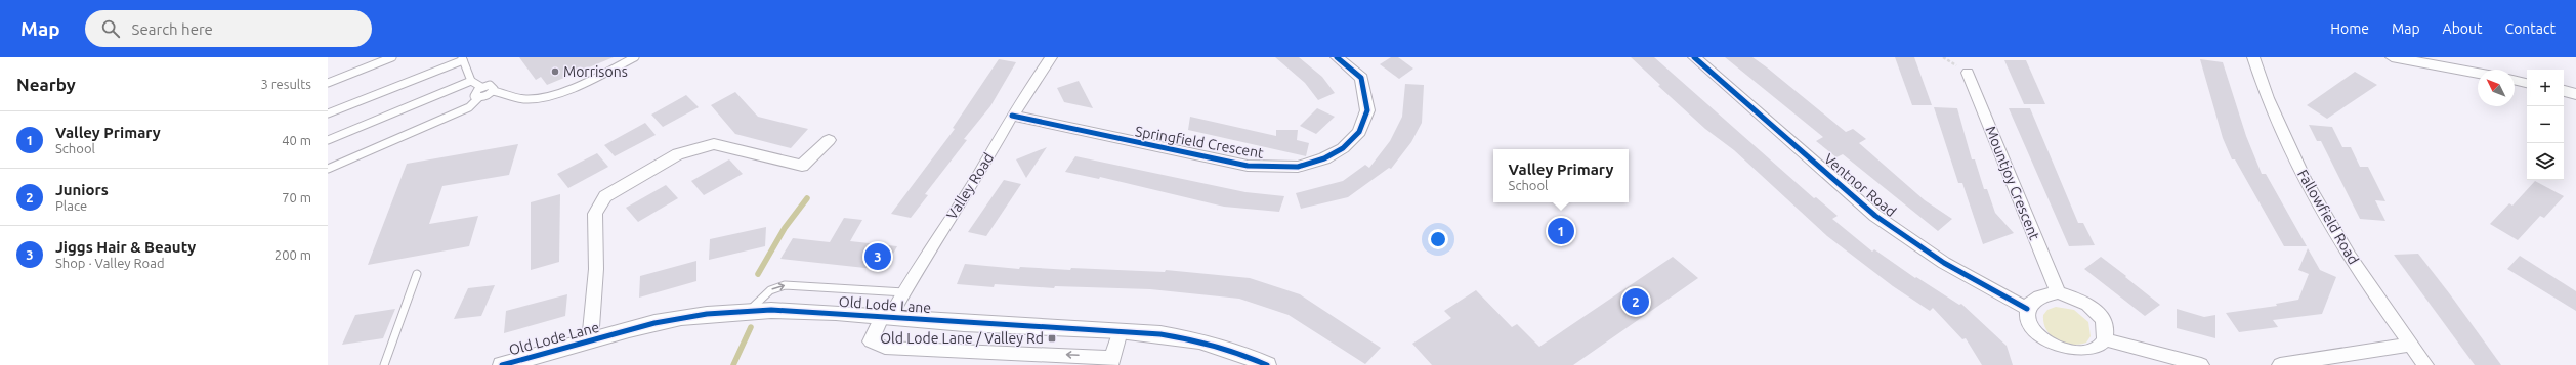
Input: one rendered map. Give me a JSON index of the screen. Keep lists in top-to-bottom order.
{
  "streets": {
    "street": [
      "Springfield Crescent",
      "Mountjoy Crescent",
      "Ventnor Road",
      "Valley Road",
      "Fallowfield Road",
      "Old Lode Lane"
    ]
  },
  "crossings": [
    ["Springfield Crescent", "Valley Road"],
    ["Mountjoy Crescent", "Ventnor Road"],
    ["Valley Road", "Old Lode Lane"]
  ],
  "places": {
    "other": ["Morrisons"],
    "transit": ["Old Lode Lane / Valley Rd"]
  },
  "north": "top left",
  "page": {
    "header": "Map",
    "search": "Search here",
    "nav": [
      "Home",
      "Map",
      "About",
      "Contact"
    ],
    "heading": ["Nearby", "3 results"],
    "map_buttons": ["+", "−"],
    "list": [
      {
        "mark": "1",
        "name": "Valley Primary",
        "note": "School",
        "value": "40 m"
      },
      {
        "mark": "2",
        "name": "Juniors",
        "note": "Place",
        "value": "70 m"
      },
      {
        "mark": "3",
        "name": "Jiggs Hair & Beauty",
        "note": "Shop · Valley Road",
        "value": "200 m"
      }
    ],
    "popup": ["Valley Primary", "School"],
    "pins": ["1", "3", "2"]
  }
}
